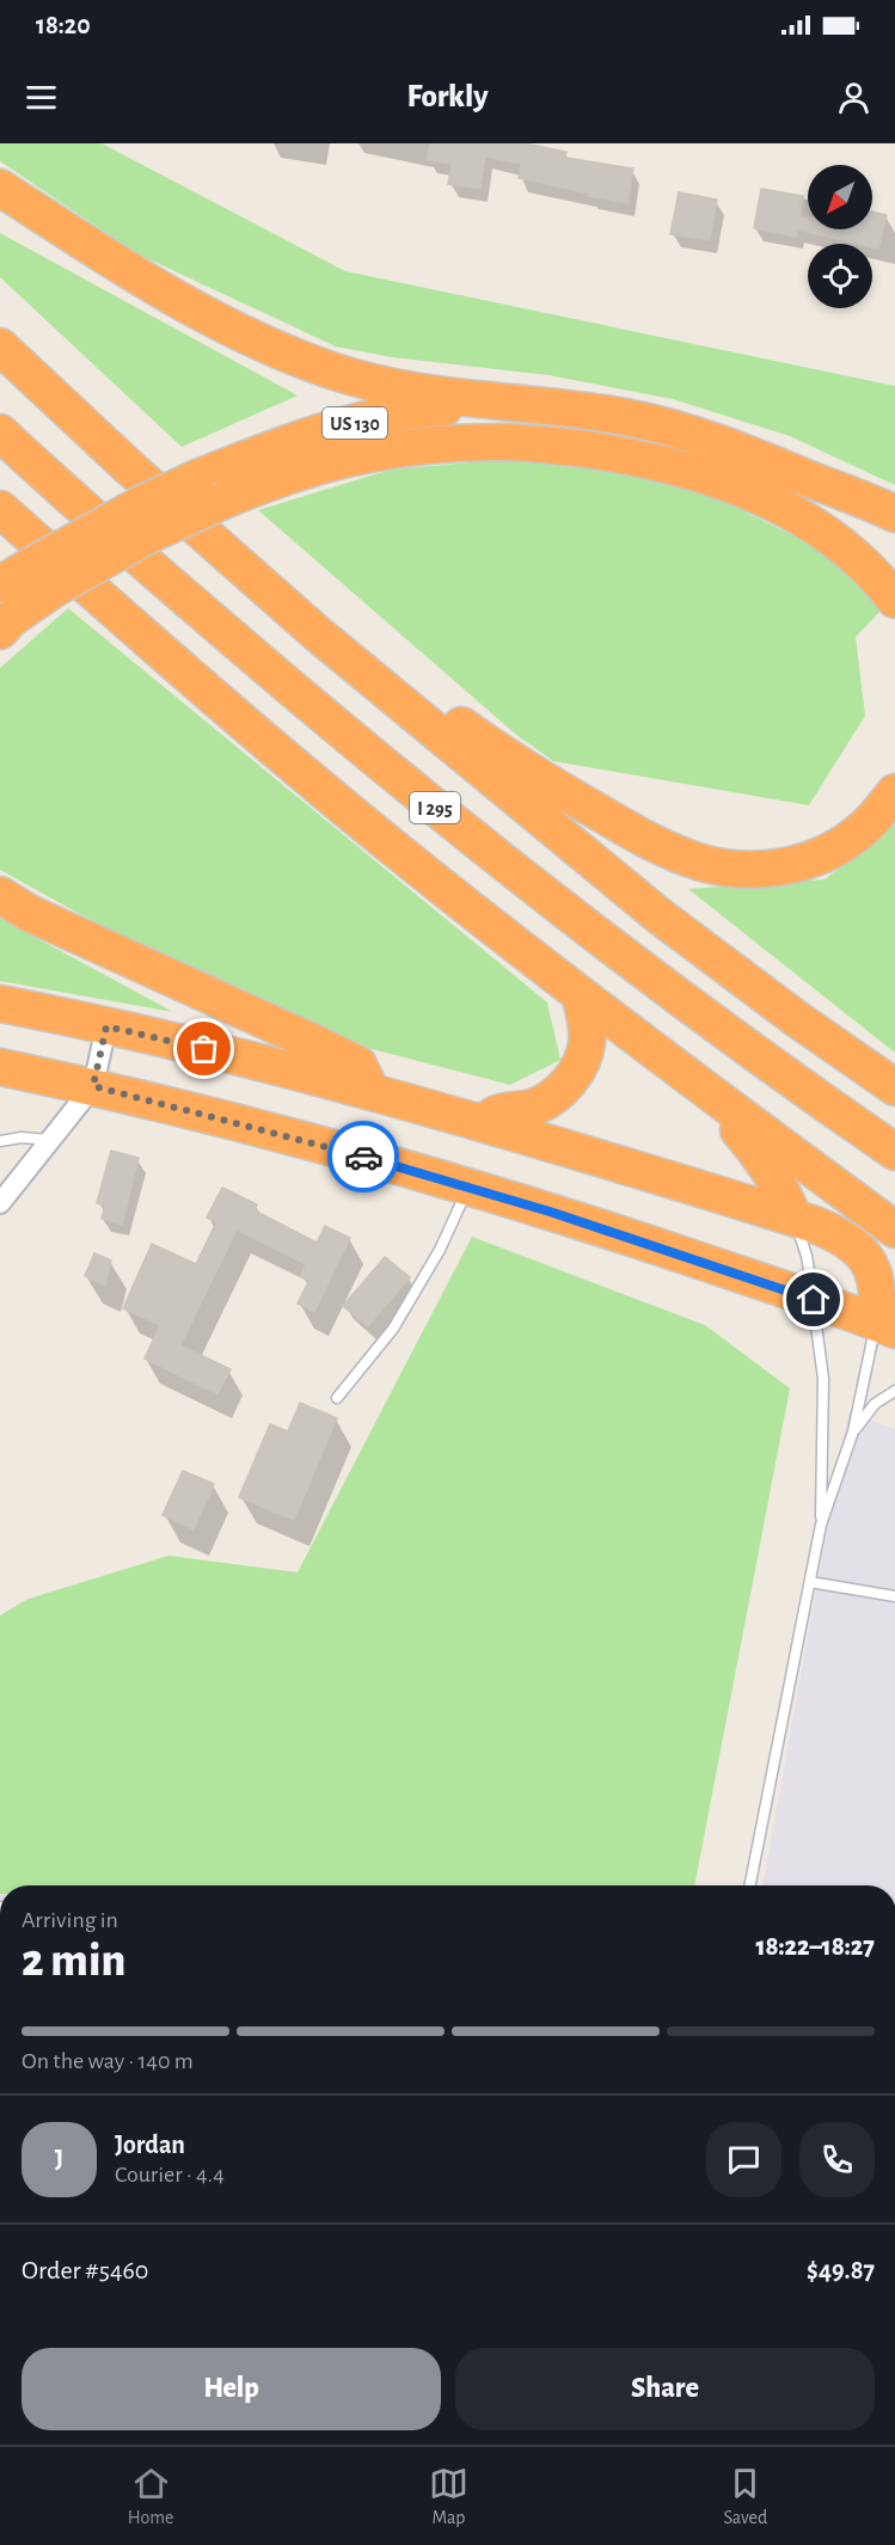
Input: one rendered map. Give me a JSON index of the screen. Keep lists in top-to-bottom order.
{
  "streets": {
    "highway": ["US 130", "I 295"]
  },
  "north": "bottom left",
  "page": {
    "status": "18:20",
    "header": "Forkly",
    "heading": ["2 min", "Arriving in", "18:22–18:27"],
    "panel": [
      "Jordan",
      "Courier · 4.4",
      "Order #5460",
      "$49.87"
    ],
    "bar": "On the way · 140 m",
    "round": "J",
    "buttons": ["Help", "Share"],
    "tabs": ["Home", "Map", "Saved"]
  }
}
